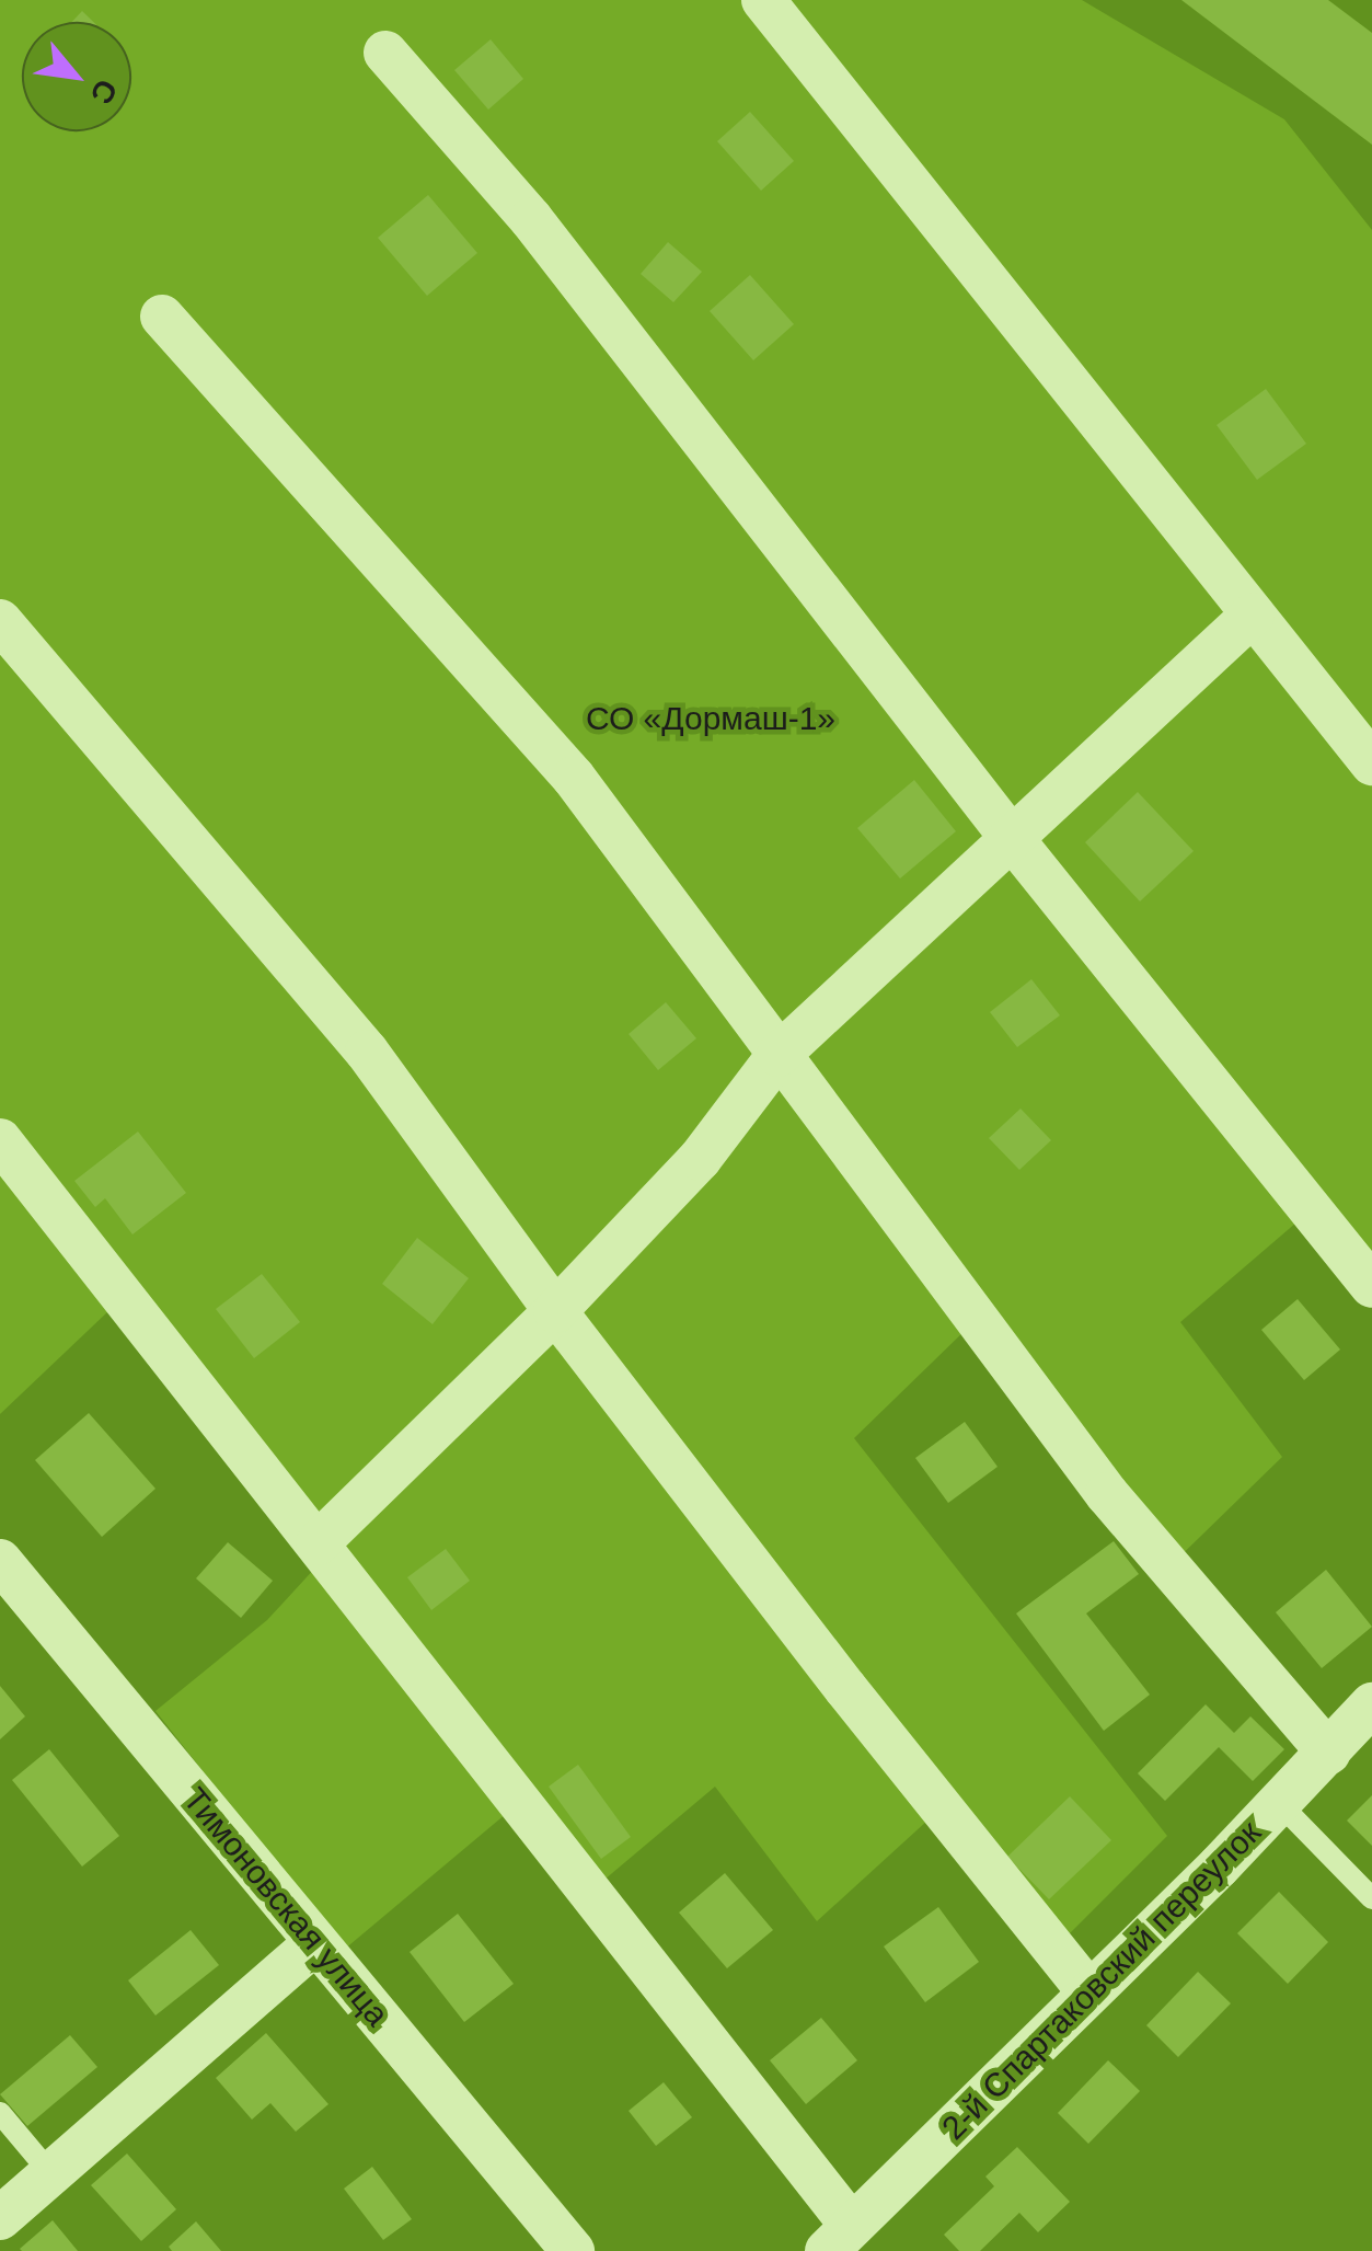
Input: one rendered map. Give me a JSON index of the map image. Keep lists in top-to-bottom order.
{
  "streets": {
    "street": ["Тимоновская улица", "2-й Спартаковский переулок"]
  },
  "parks": ["СО «Дормаш-1»"],
  "north": "bottom right"
}
